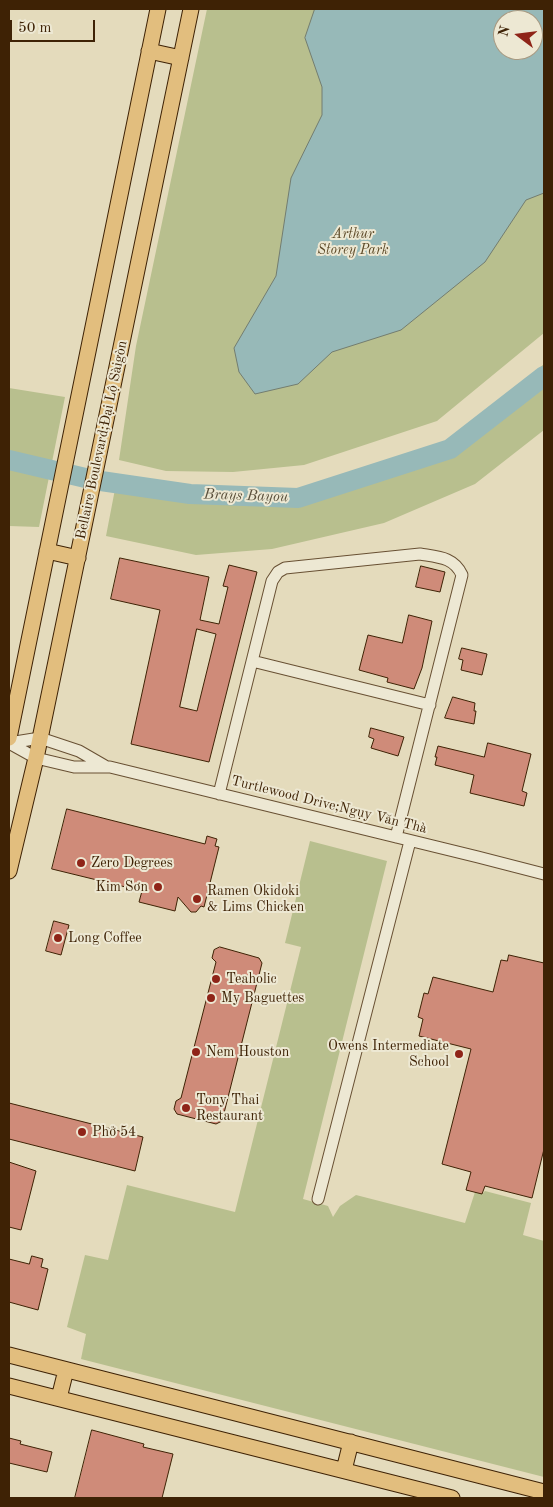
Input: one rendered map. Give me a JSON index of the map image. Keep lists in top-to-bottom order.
{
  "streets": {
    "main road": ["Bellaire Boulevard;Đại Lộ Sàigòn"],
    "street": ["Turtlewood Drive;Ngụy Văn Thà"]
  },
  "crossings": [
    ["Bellaire Boulevard;Đại Lộ Sàigòn", "Turtlewood Drive;Ngụy Văn Thà"]
  ],
  "water": ["Brays Bayou"],
  "parks": ["Arthur Storey Park"],
  "places": [
    "Zero Degrees",
    "Kim Sơn",
    "Ramen Okidoki & Lims Chicken",
    "Long Coffee",
    "Teaholic",
    "My Baguettes",
    "Nem Houston",
    "Owens Intermediate School",
    "Tony Thai Restaurant",
    "Phở 54"
  ],
  "scale_bar": "50 m",
  "north": "left"
}
